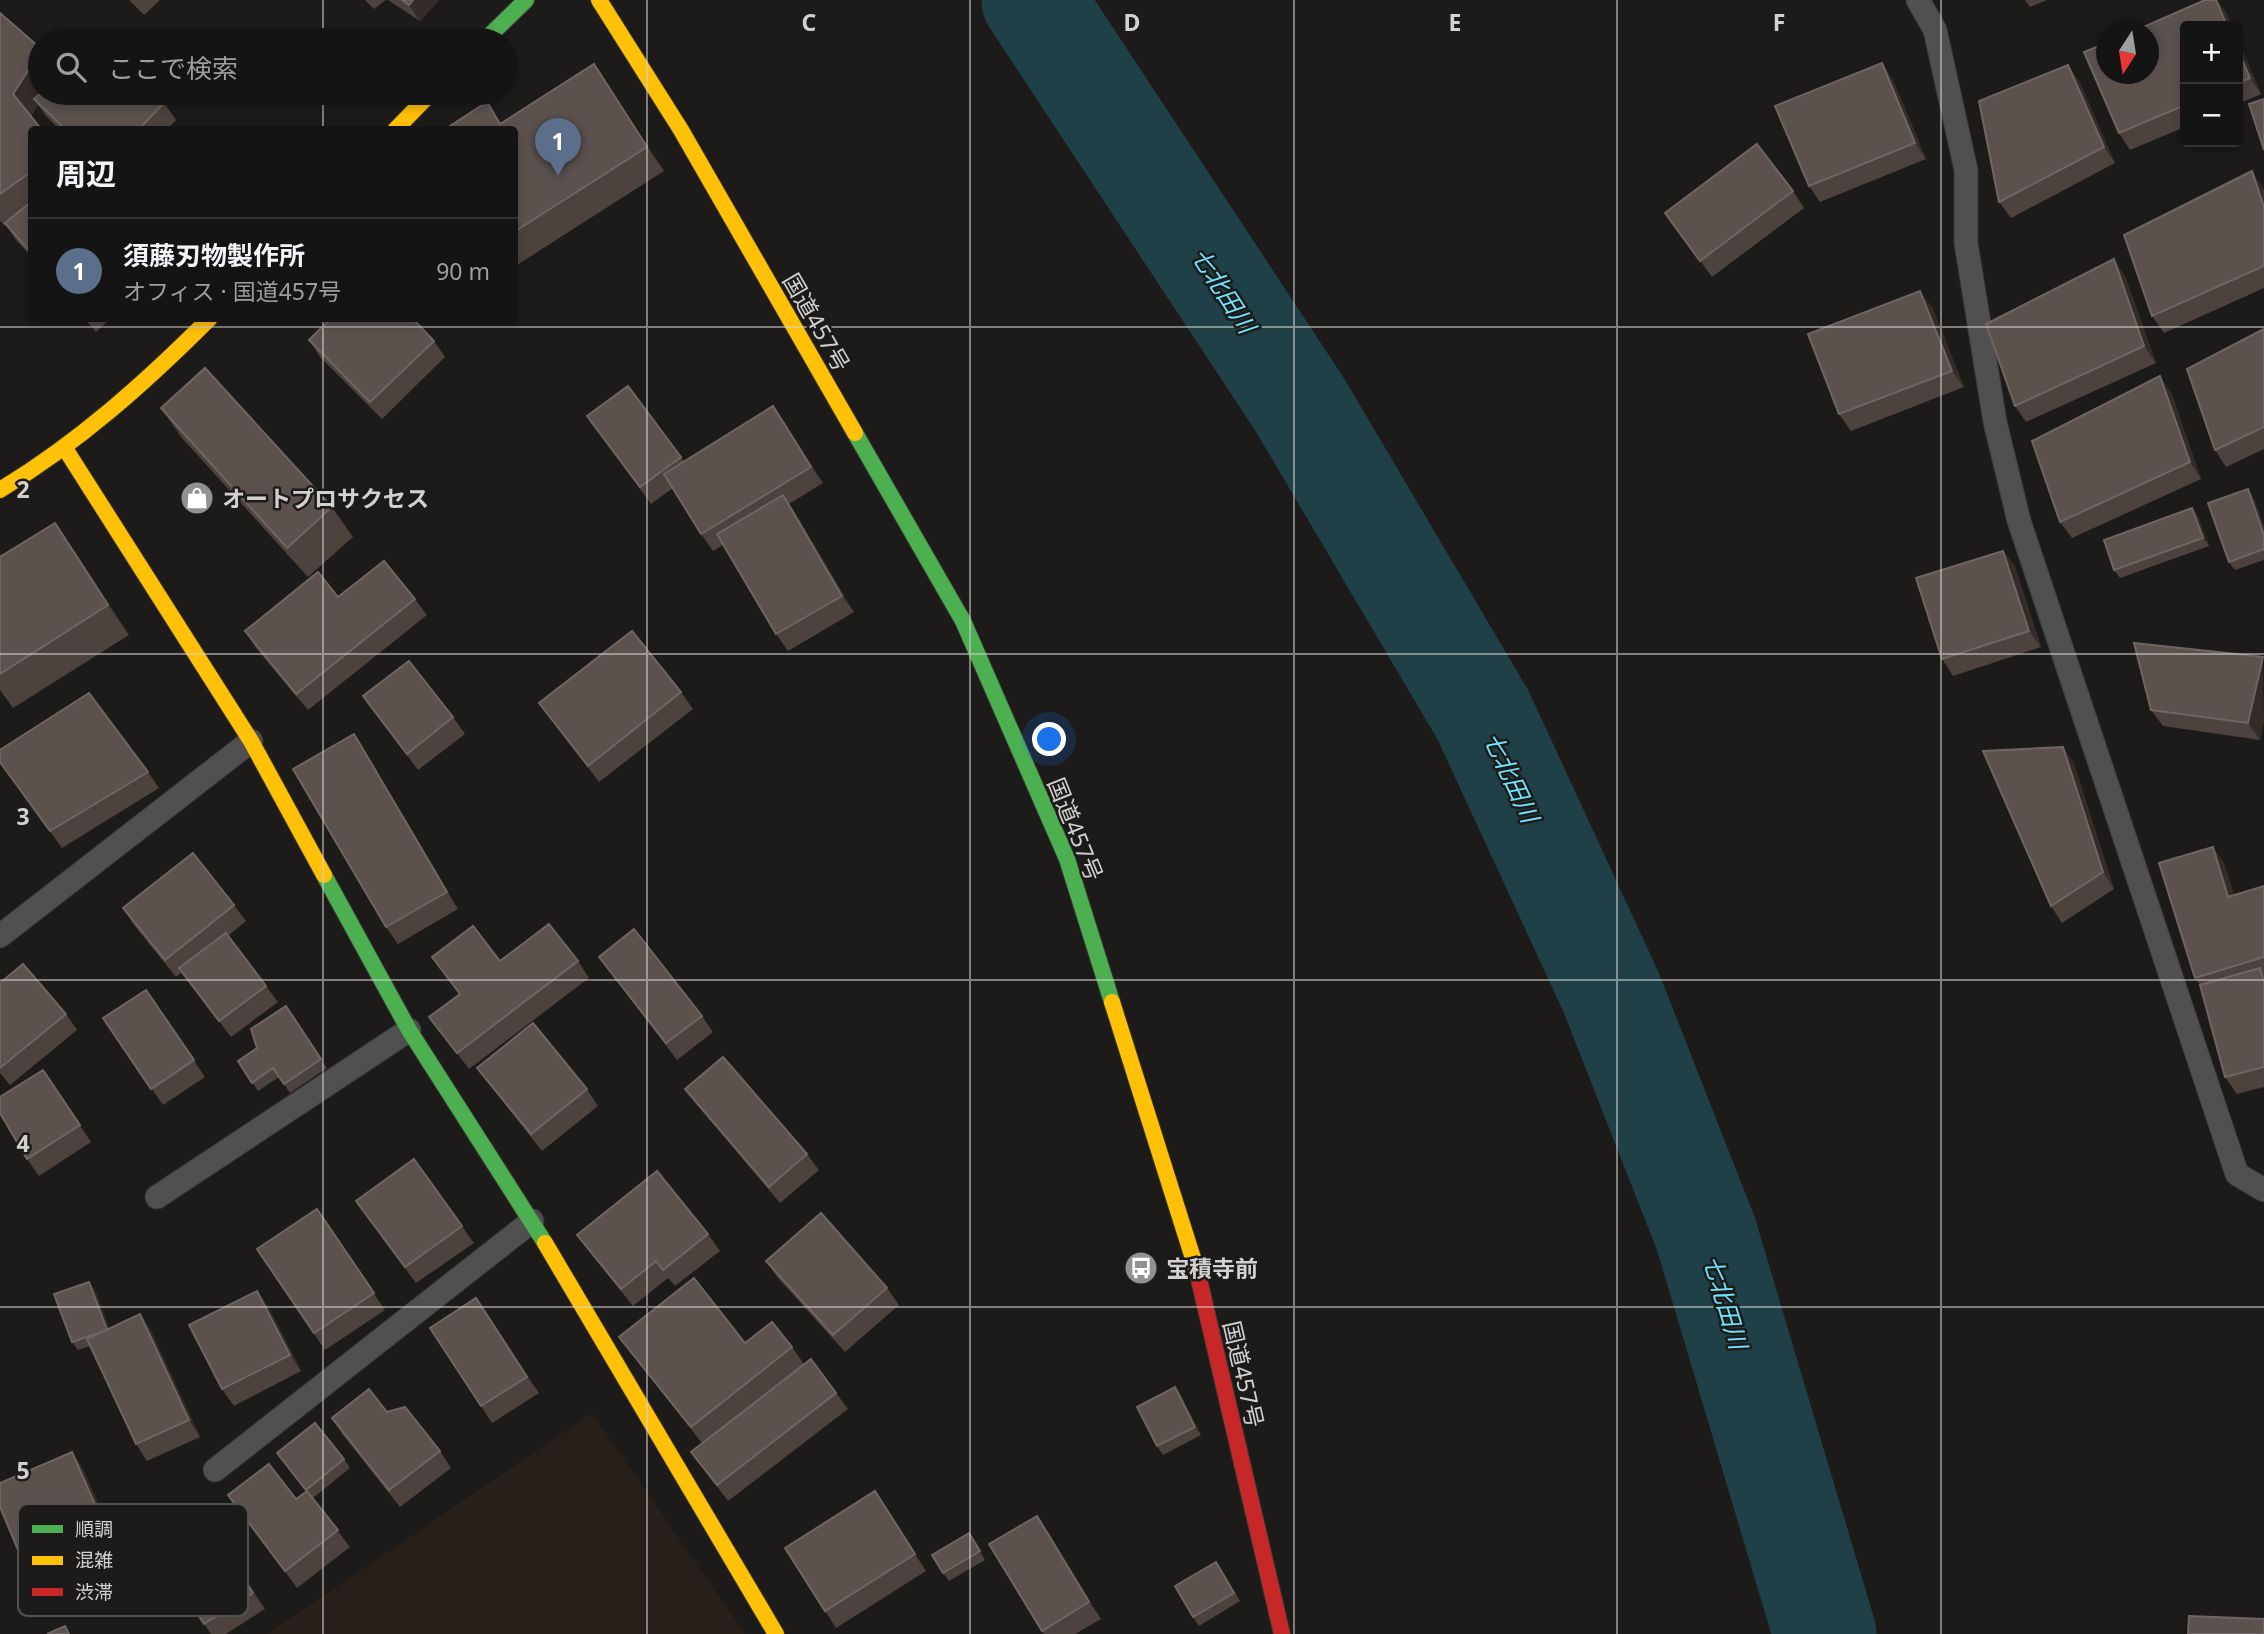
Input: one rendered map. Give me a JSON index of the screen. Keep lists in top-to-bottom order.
{
  "streets": {
    "main road": ["国道457号"]
  },
  "water": ["七北田川"],
  "places": {
    "shop": ["オートプロサクセス"],
    "bus stop": ["宝積寺前"]
  },
  "legend": ["順調", "混雑", "渋滞"],
  "north": "bottom",
  "page": {
    "map_buttons": ["+", "−"],
    "search": "ここで検索",
    "pins": "1",
    "heading": "周辺",
    "list": [
      {
        "mark": "1",
        "name": "須藤刃物製作所",
        "note": "オフィス · 国道457号",
        "value": "90 m"
      }
    ]
  },
  "grid": {
    "columns": [
      "C",
      "D",
      "E",
      "F"
    ],
    "rows": [
      "2",
      "3",
      "4",
      "5"
    ]
  }
}
